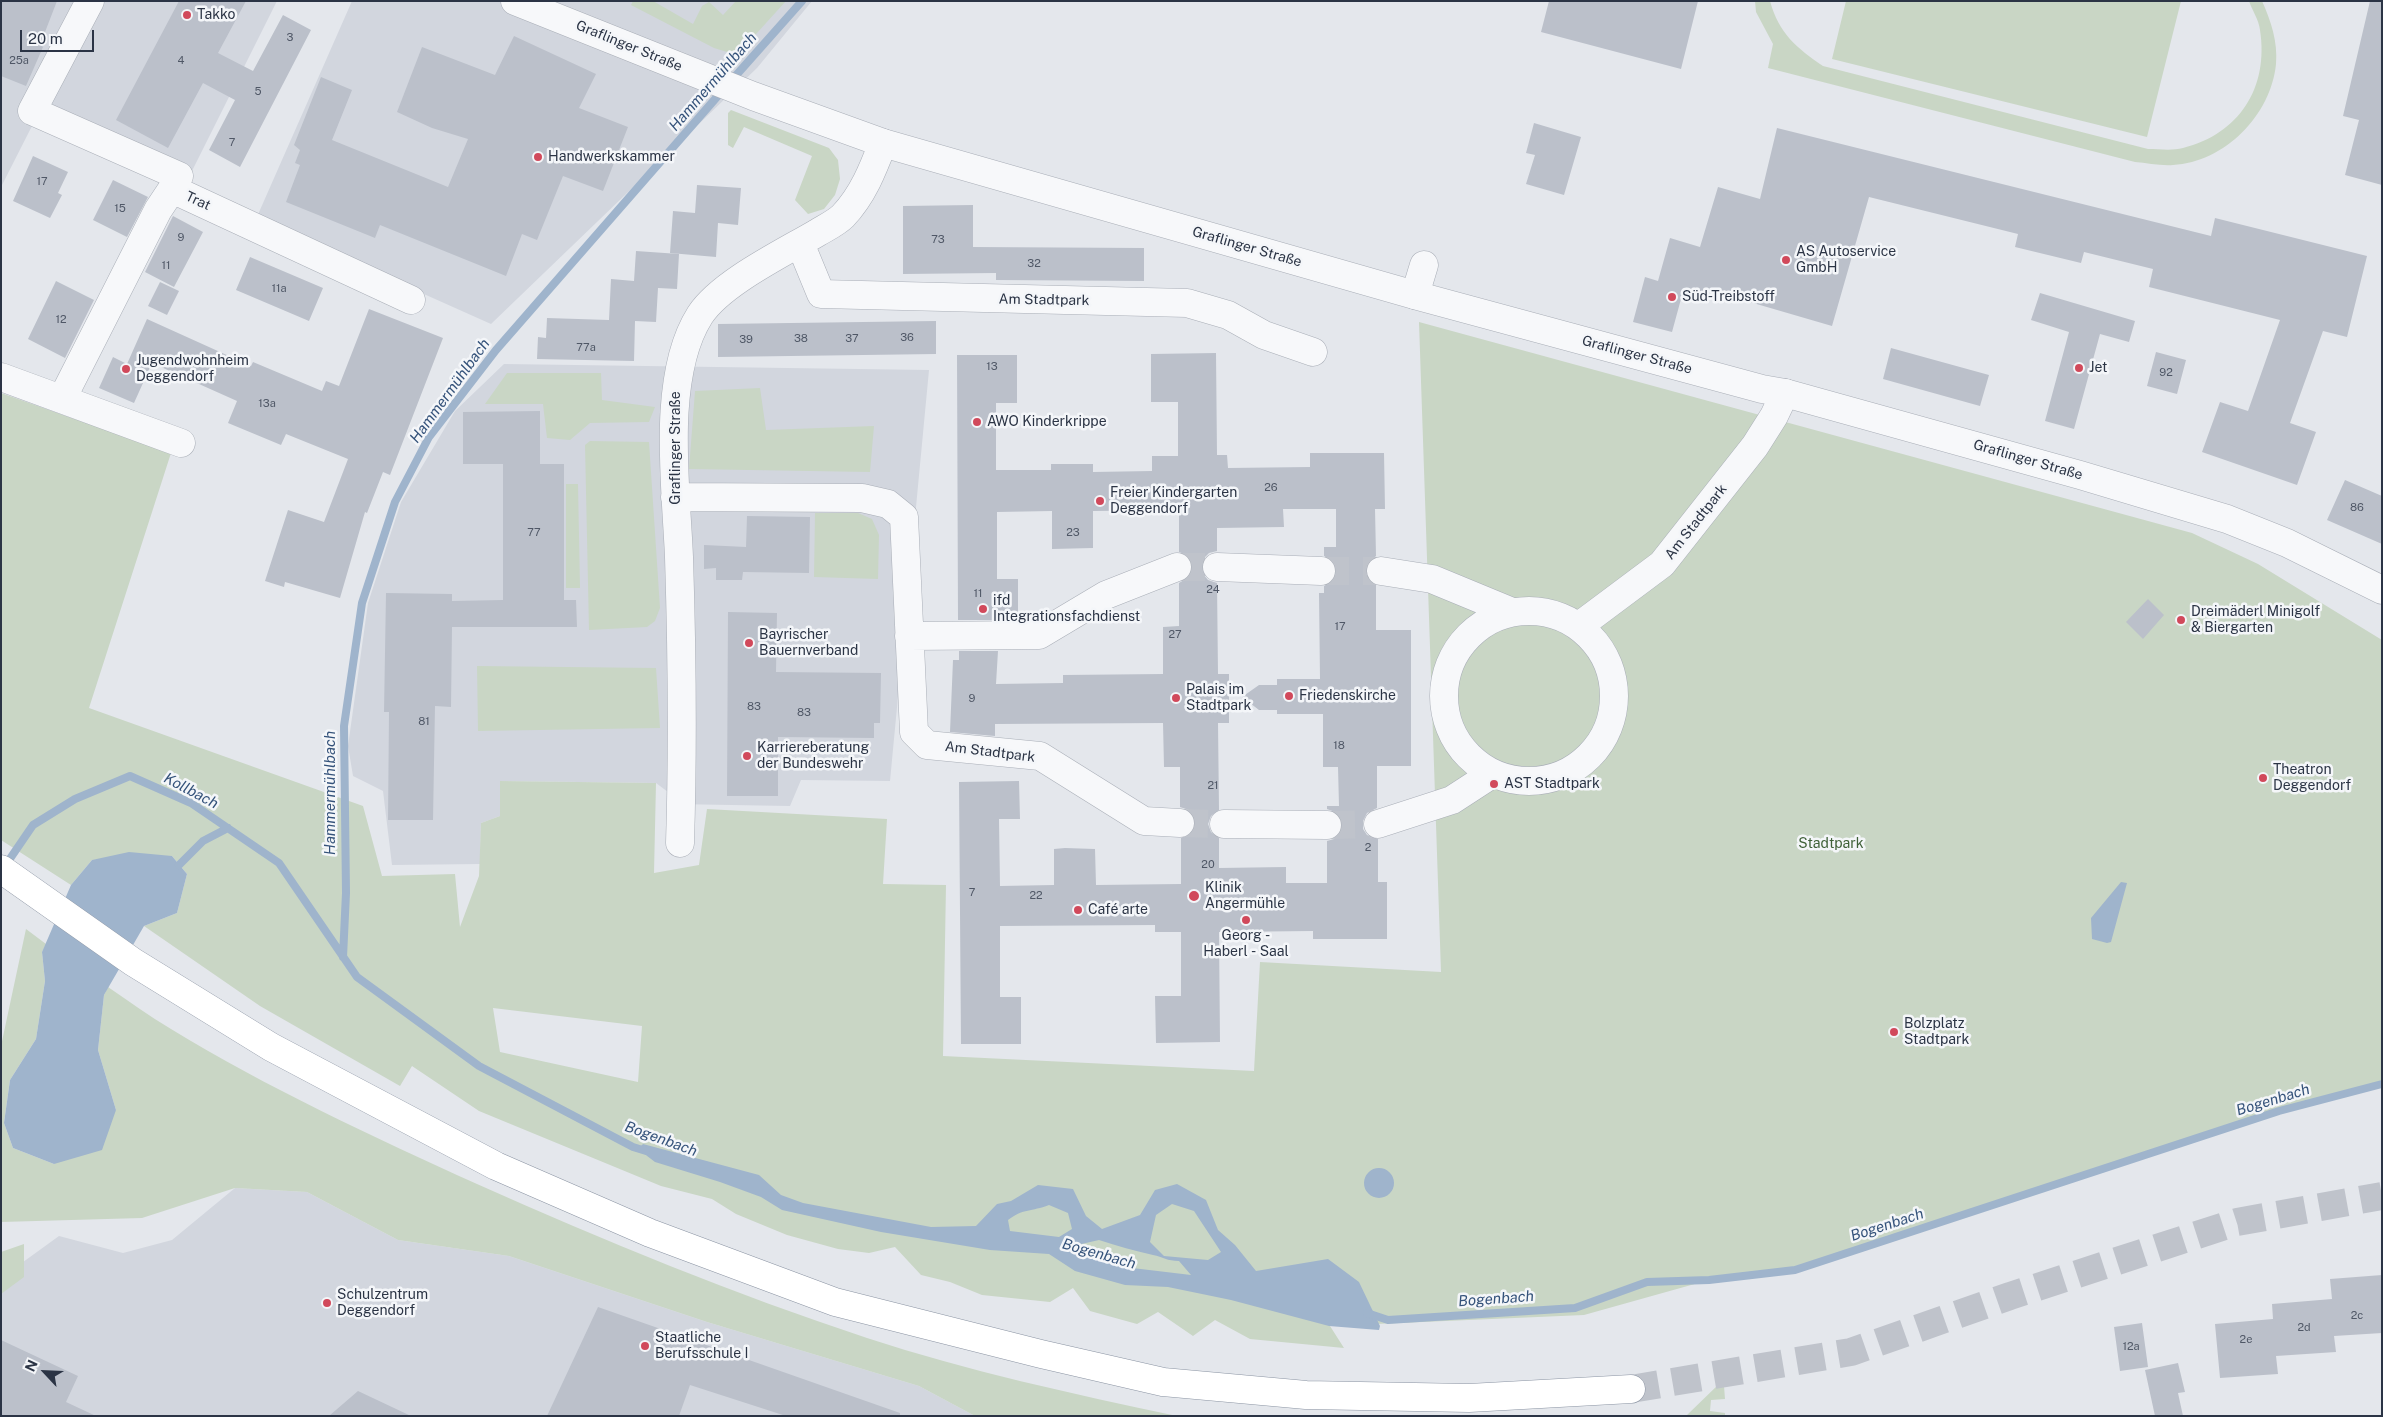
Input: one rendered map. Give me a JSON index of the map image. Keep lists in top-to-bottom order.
{
  "streets": {
    "street": ["Graflinger Straße", "Trat", "Am Stadtpark"]
  },
  "crossings": [
    ["Graflinger Straße", "Am Stadtpark"]
  ],
  "water": ["Hammermühlbach", "Kollbach", "Bogenbach"],
  "parks": ["Stadtpark"],
  "places": [
    "Takko",
    "Handwerkskammer",
    "AS Autoservice GmbH",
    "Süd-Treibstoff",
    "Jet",
    "Jugendwohnheim Deggendorf",
    "AWO Kinderkrippe",
    "Freier Kindergarten Deggendorf",
    "ifd Integrationsfachdienst",
    "Dreimäderl Minigolf & Biergarten",
    "Bayrischer Bauernverband",
    "Friedenskirche",
    "Palais im Stadtpark",
    "Karriereberatung der Bundeswehr",
    "Theatron Deggendorf",
    "AST Stadtpark",
    "Klinik Angermühle",
    "Café arte",
    "Georg - Haberl - Saal",
    "Bolzplatz Stadtpark",
    "Schulzentrum Deggendorf",
    "Staatliche Berufsschule I"
  ],
  "house_numbers": [
    "3",
    "25a",
    "4",
    "5",
    "7",
    "17",
    "15",
    "9",
    "73",
    "32",
    "11",
    "11a",
    "12",
    "36",
    "38",
    "37",
    "39",
    "77a",
    "13",
    "92",
    "13a",
    "26",
    "86",
    "77",
    "23",
    "24",
    "11",
    "17",
    "27",
    "9",
    "83",
    "83",
    "81",
    "18",
    "21",
    "2",
    "20",
    "7",
    "22",
    "2c",
    "2d",
    "2e",
    "12a"
  ],
  "scale_bar": "20 m",
  "north": "top left"
}
